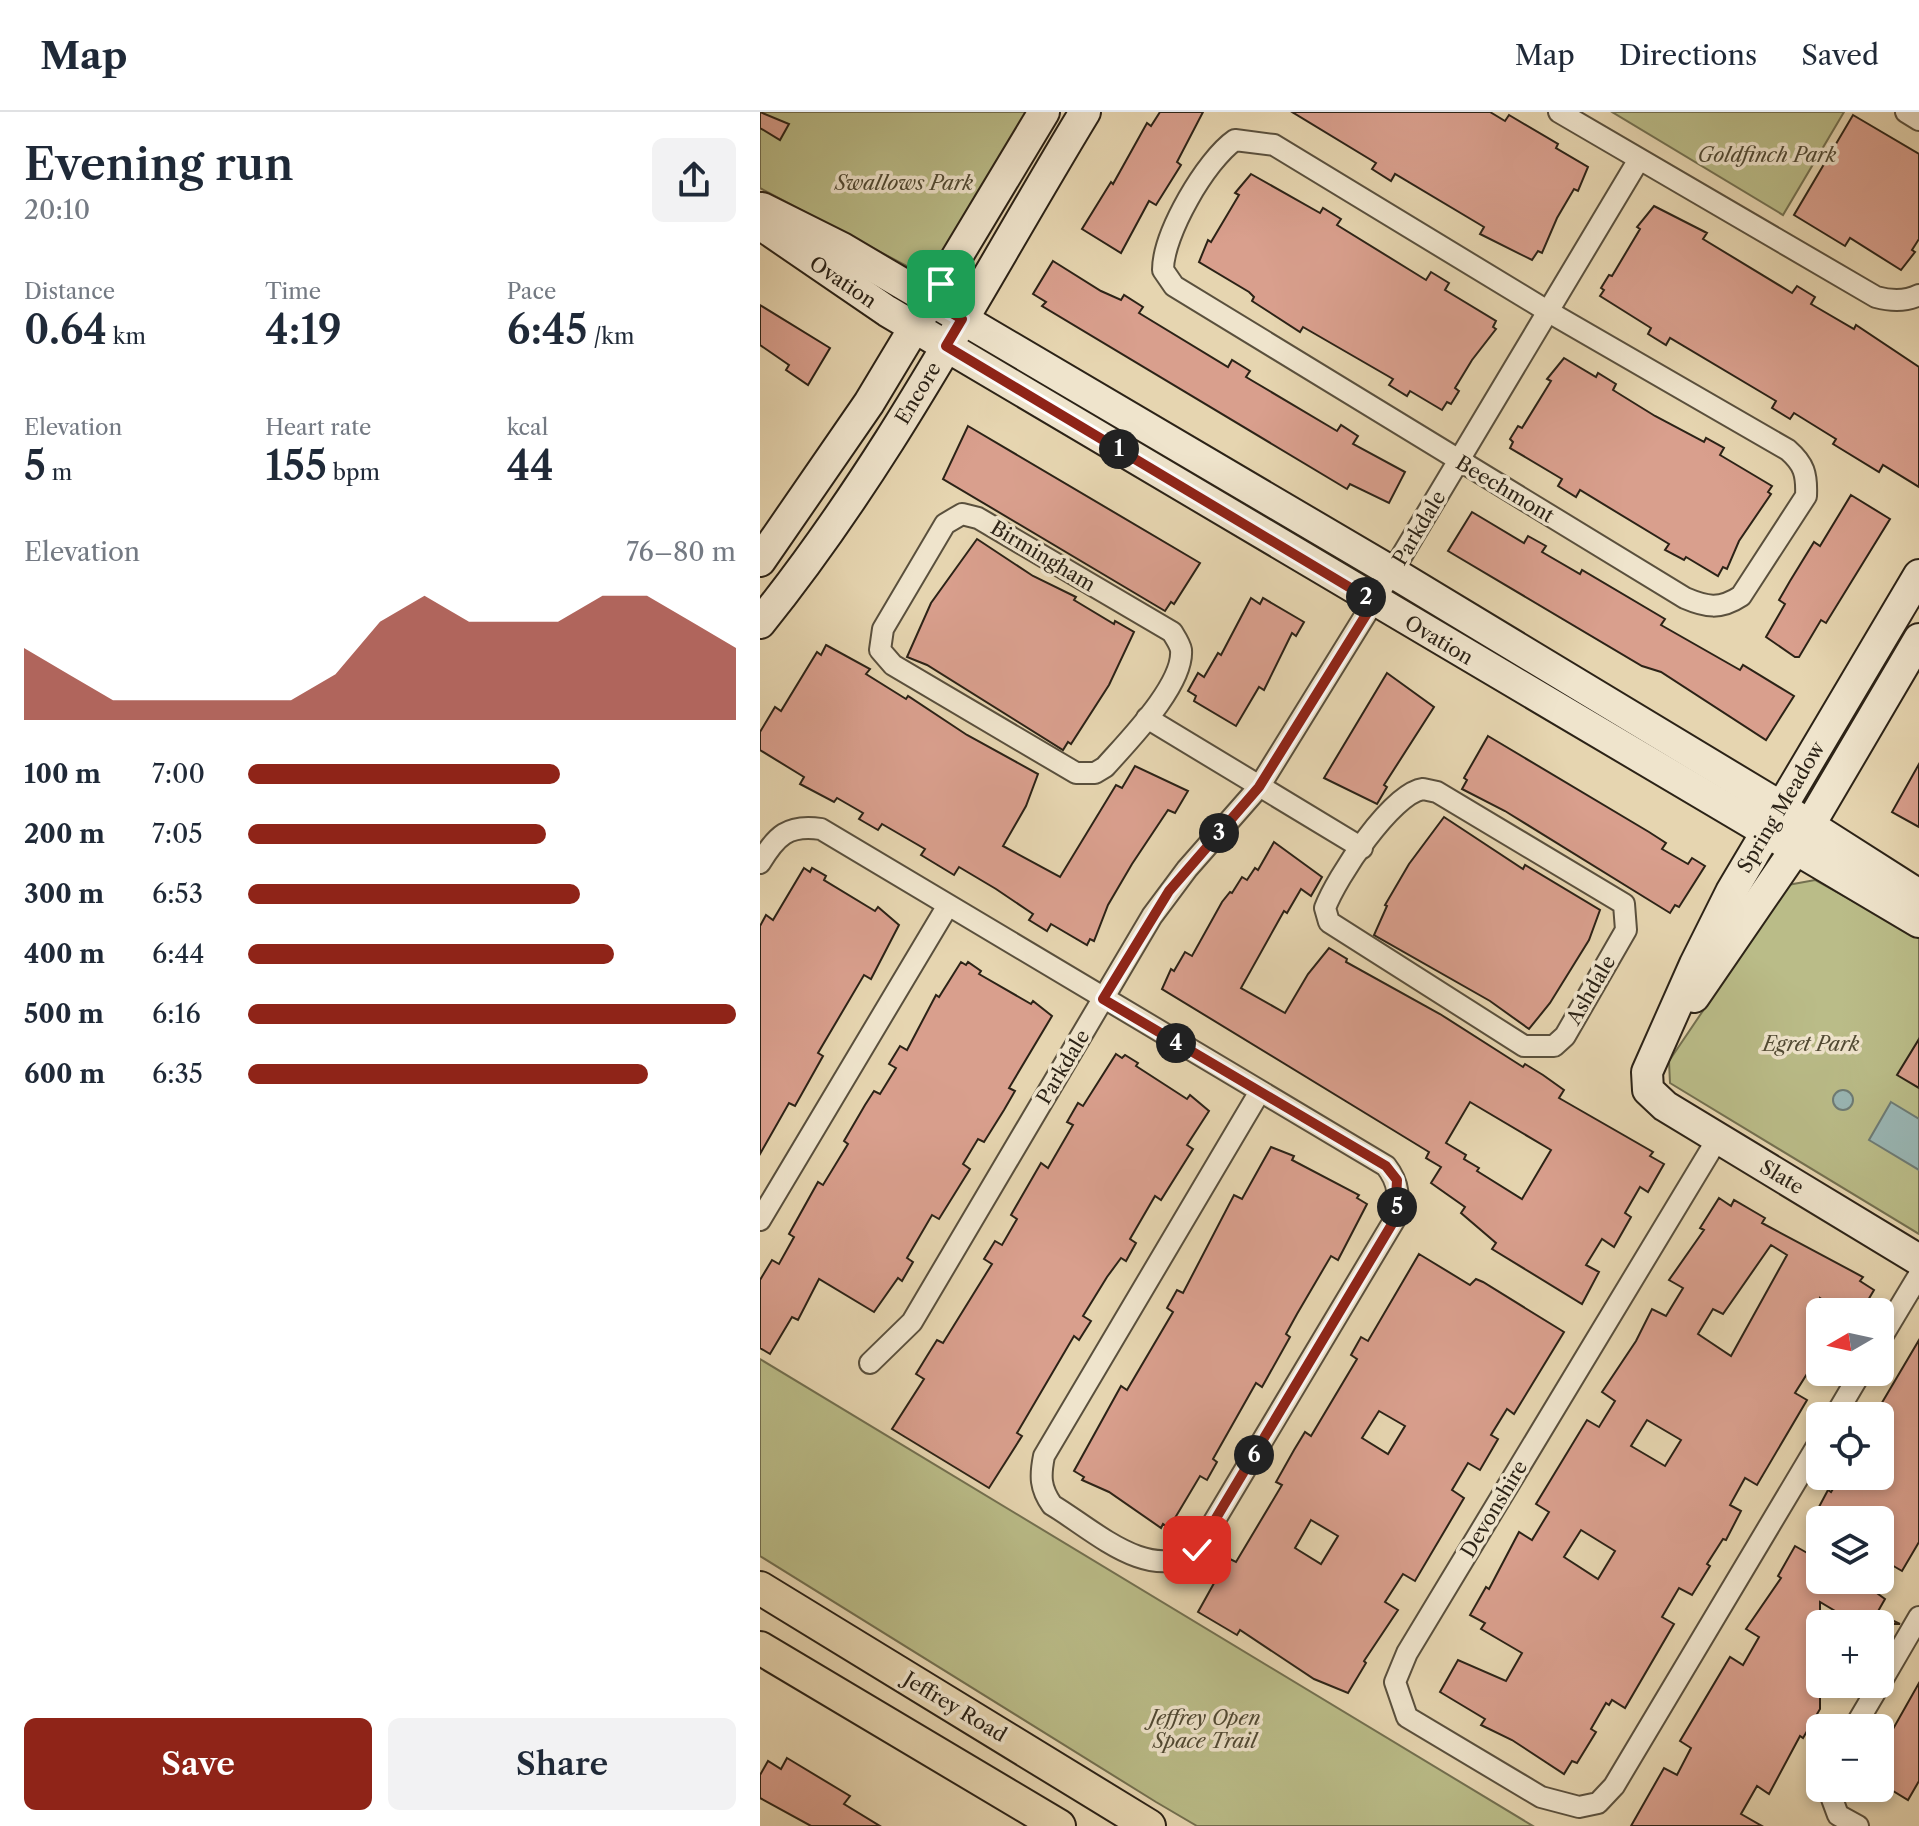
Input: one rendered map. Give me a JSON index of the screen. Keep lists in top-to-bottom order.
{
  "streets": {
    "main road": ["Jeffrey Road"],
    "street": [
      "Ovation",
      "Encore",
      "Beechmont",
      "Parkdale",
      "Birmingham",
      "Spring Meadow",
      "Ashdale",
      "Slate",
      "Devonshire"
    ]
  },
  "crossings": [
    ["Ovation", "Encore"],
    ["Ovation", "Parkdale"],
    ["Ovation", "Spring Meadow"],
    ["Beechmont", "Parkdale"],
    ["Spring Meadow", "Slate"],
    ["Slate", "Devonshire"]
  ],
  "parks": [
    "Goldfinch Park",
    "Swallows Park",
    "Egret Park",
    "Jeffrey Open Space Trail"
  ],
  "north": "left",
  "page": {
    "header": "Map",
    "nav": ["Map", "Directions", "Saved"],
    "heading": ["Evening run", "20:10"],
    "stats": [
      ["Distance", "0.64 km"],
      ["Time", "4:19"],
      ["Pace", "6:45 /km"],
      ["Elevation", "5 m"],
      ["Heart rate", "155 bpm"],
      ["kcal", "44"]
    ],
    "pins": [
      "1",
      "2",
      "3",
      "4",
      "5",
      "6"
    ],
    "chart": ["Elevation", "76–80 m"],
    "list": [
      {
        "name": "100 m",
        "note": "7:00"
      },
      {
        "name": "200 m",
        "note": "7:05"
      },
      {
        "name": "300 m",
        "note": "6:53"
      },
      {
        "name": "400 m",
        "note": "6:44"
      },
      {
        "name": "500 m",
        "note": "6:16"
      },
      {
        "name": "600 m",
        "note": "6:35"
      }
    ],
    "map_buttons": ["+", "−"],
    "buttons": ["Save", "Share"]
  }
}
